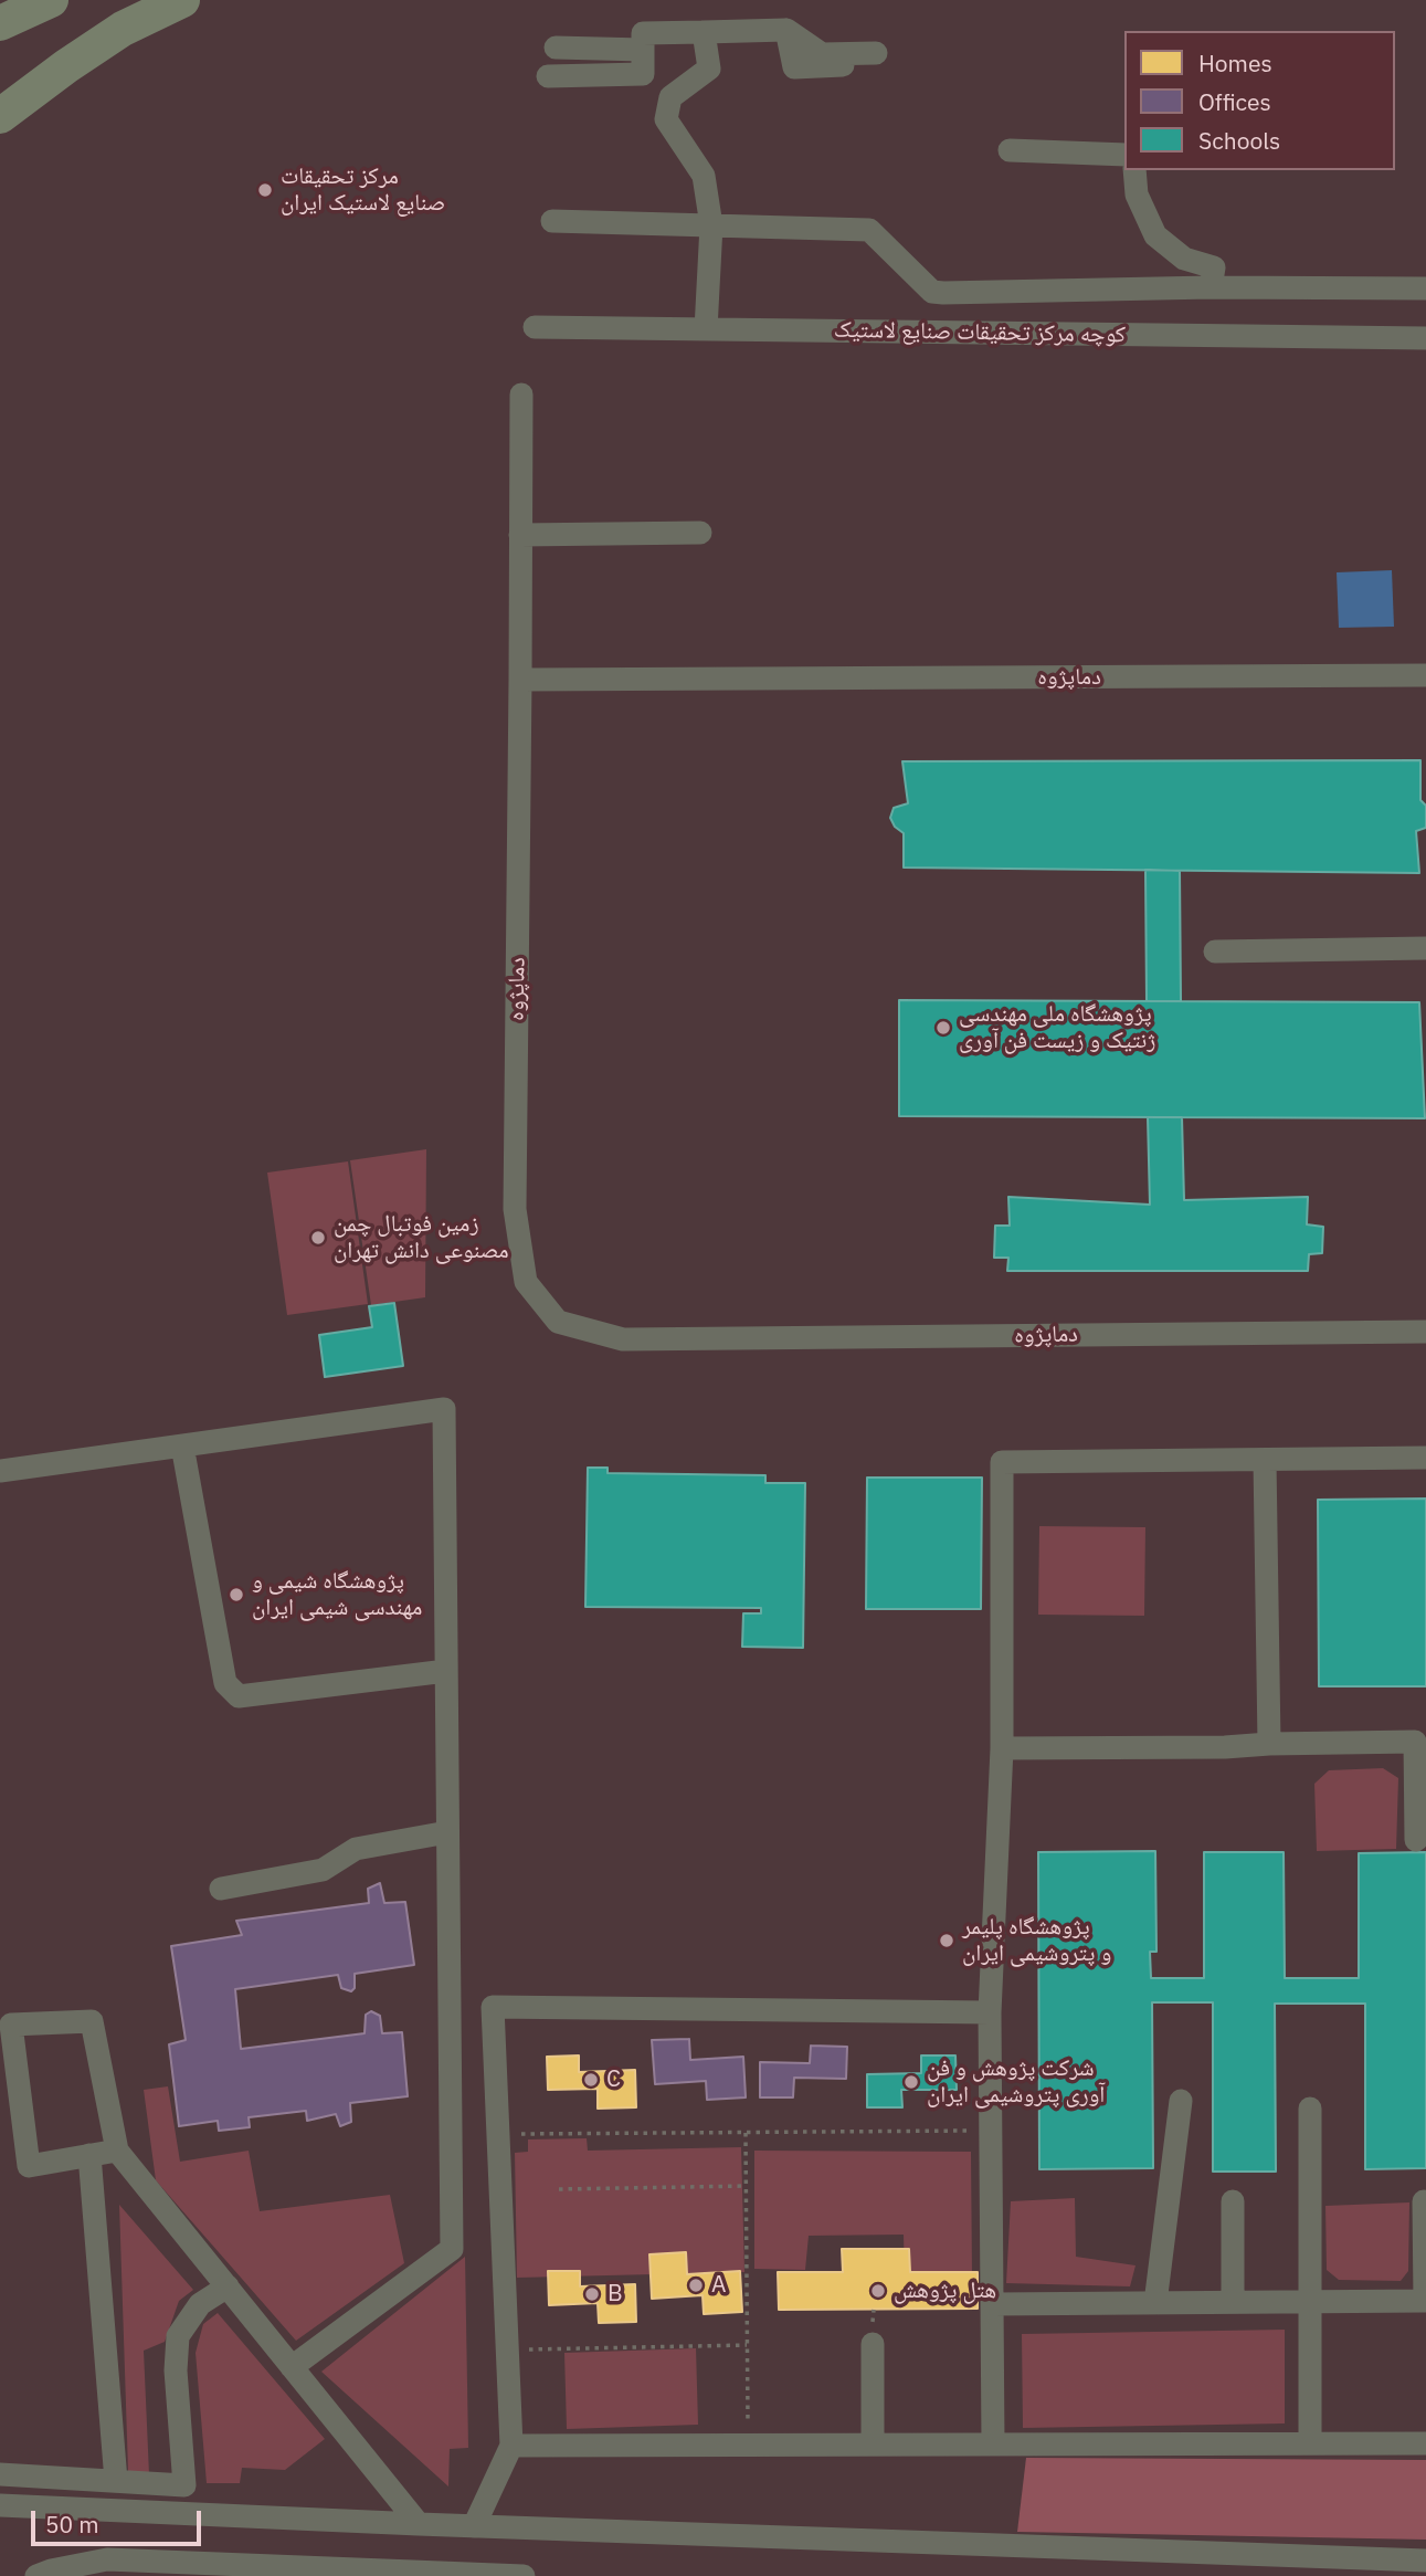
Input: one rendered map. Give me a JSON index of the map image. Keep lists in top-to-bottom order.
{
  "streets": {
    "street": ["کوچه مرکز تحقیقات صنایع لاستیک", "دماپژوه"]
  },
  "places": [
    "مرکز تحقیقات صنایع لاستیک ایران",
    "پژوهشگاه ملی مهندسی ژنتیک و زیست فن آوری",
    "زمین فوتبال چمن مصنوعی دانش تهران",
    "پژوهشگاه شیمی و مهندسی شیمی ایران",
    "پژوهشگاه پلیمر و پتروشیمی ایران",
    "C",
    "شرکت پژوهش و فن آوری پتروشیمی ایران",
    "A",
    "هتل پژوهش",
    "B"
  ],
  "legend": ["Homes", "Offices", "Schools"],
  "scale_bar": "50 m"
}
